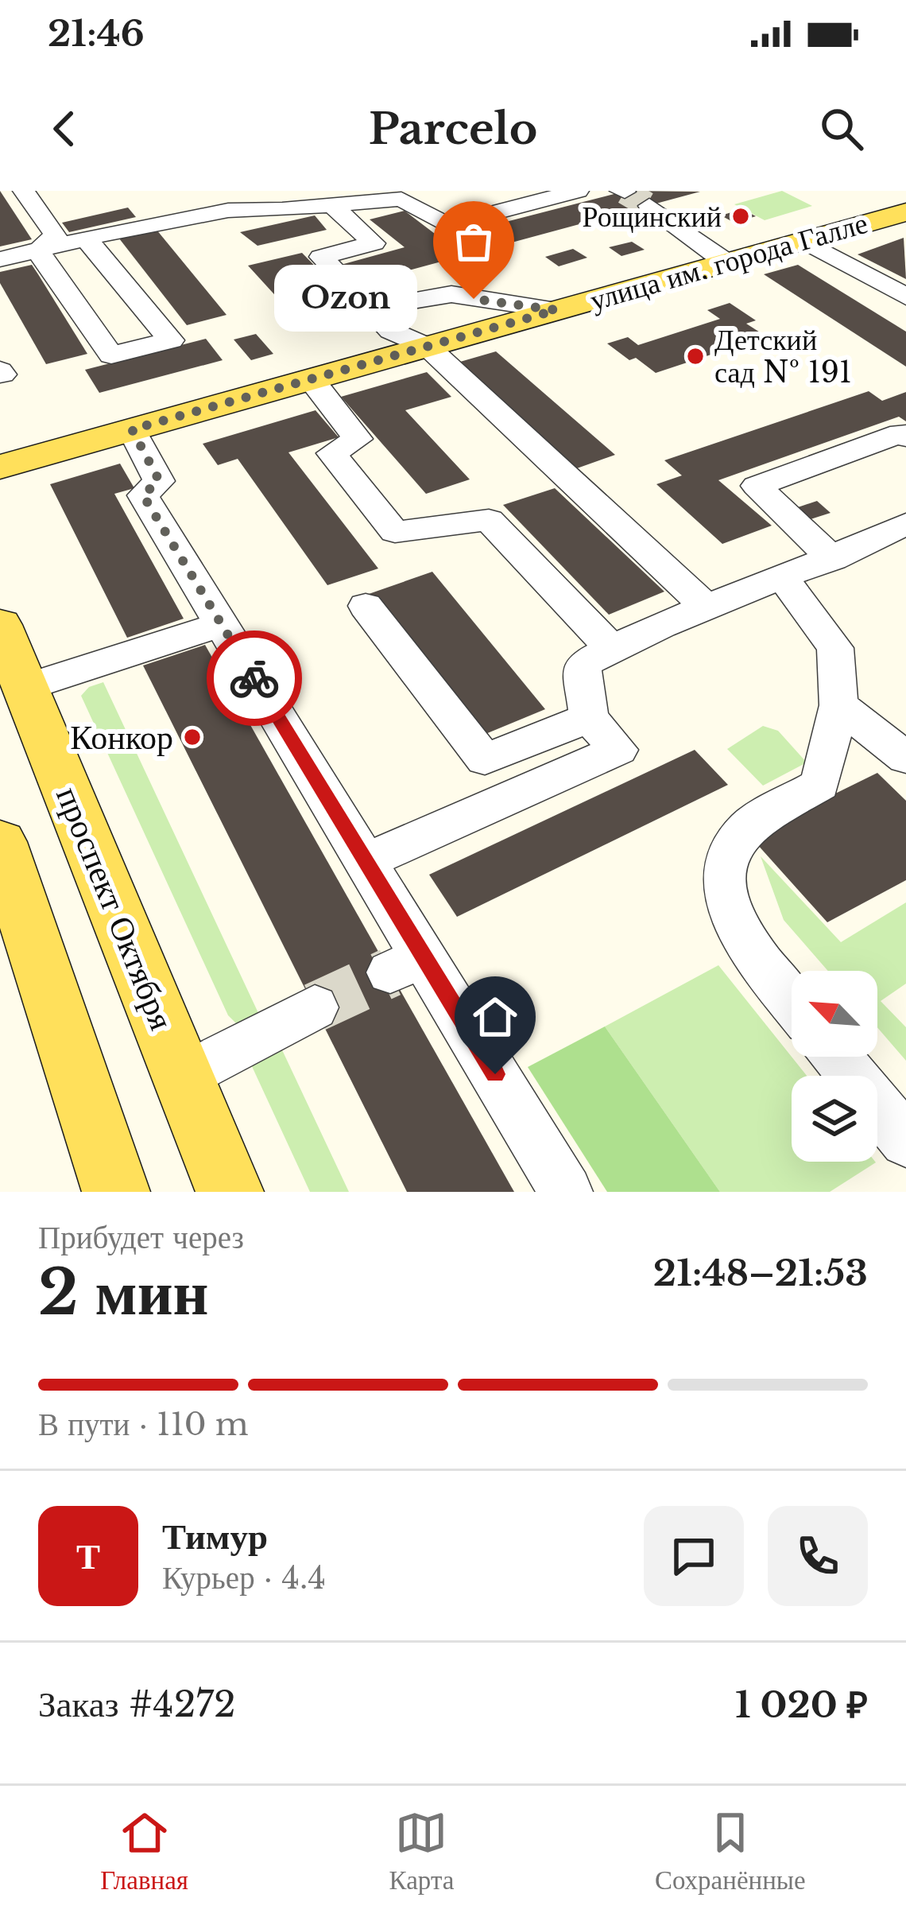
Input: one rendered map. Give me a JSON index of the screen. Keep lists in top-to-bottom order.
{
  "streets": {
    "main road": ["улица им. города Галле", "проспект Октября"]
  },
  "places": [
    "Рощинский",
    "Ozon",
    "Детский сад № 191",
    "Конкор"
  ],
  "north": "top left",
  "page": {
    "status": "21:46",
    "header": "Parcelo",
    "bubble": "Ozon",
    "heading": ["2 мин", "Прибудет через", "21:48–21:53"],
    "panel": [
      "Тимур",
      "Курьер · 4.4",
      "Заказ #4272",
      "1 020 ₽"
    ],
    "bar": "В пути · 110 m",
    "round": "Т",
    "tabs": ["Главная", "Карта", "Сохранённые"]
  }
}
